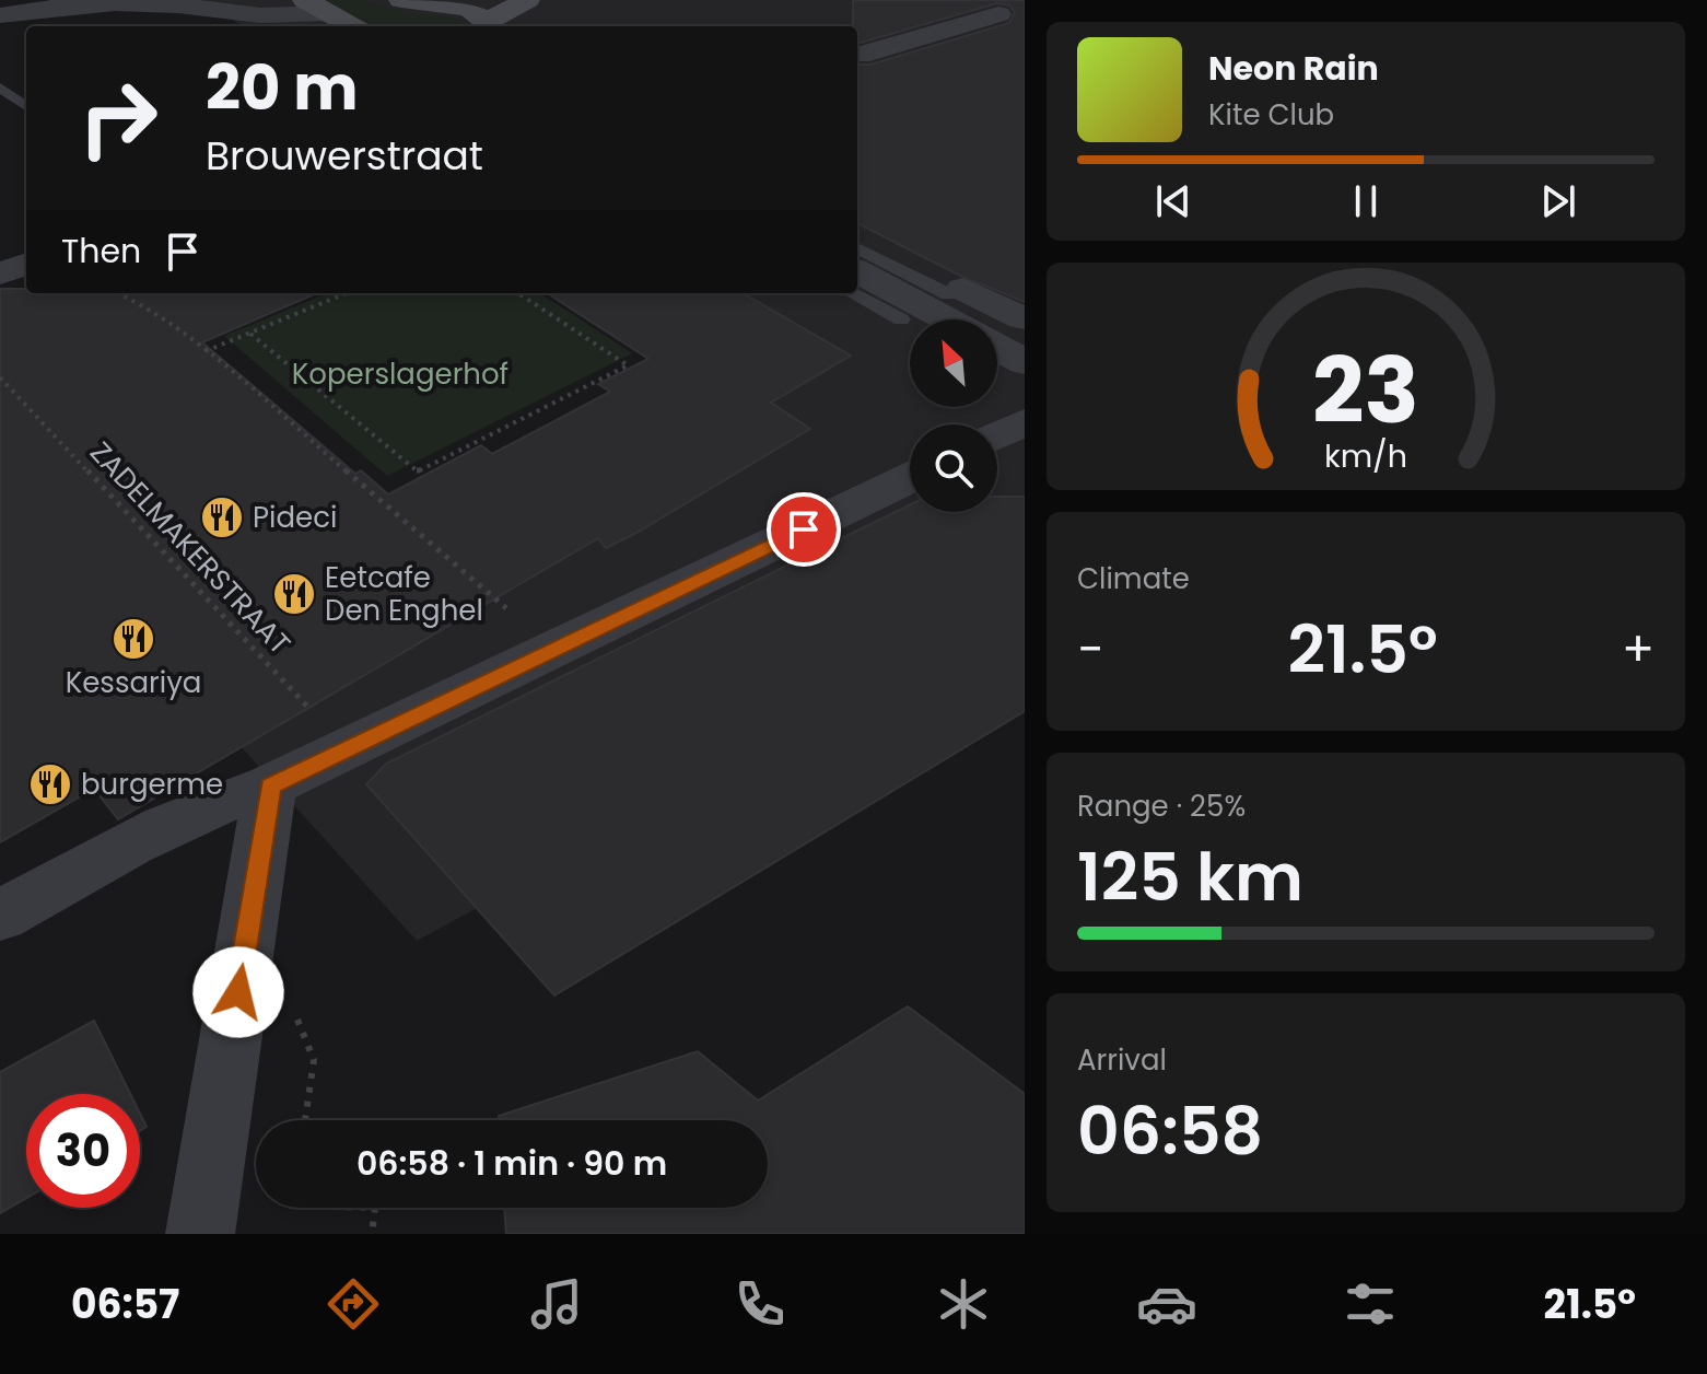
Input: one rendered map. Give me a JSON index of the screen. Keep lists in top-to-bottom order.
{
  "streets": {
    "path": ["ZADELMAKERSTRAAT"]
  },
  "parks": ["Koperslagerhof"],
  "places": {
    "restaurant": [
      "Pideci",
      "Eetcafe Den Enghel",
      "Kessariya",
      "burgerme"
    ]
  },
  "north": "top left",
  "page": {
    "turn": ["20 m", "Brouwerstraat"],
    "song": ["Neon Rain", "Kite Club"],
    "then": "Then",
    "tile": [
      "Climate",
      ["Range · 25%", "125 km"],
      ["Arrival", "06:58"]
    ],
    "heat": ["−", "21.5°", "+"],
    "limit": "30",
    "trip": "06:58 · 1 min · 90 m",
    "tabs": ["06:57", "21.5°"],
    "gauge": ["23", "km/h"]
  }
}
